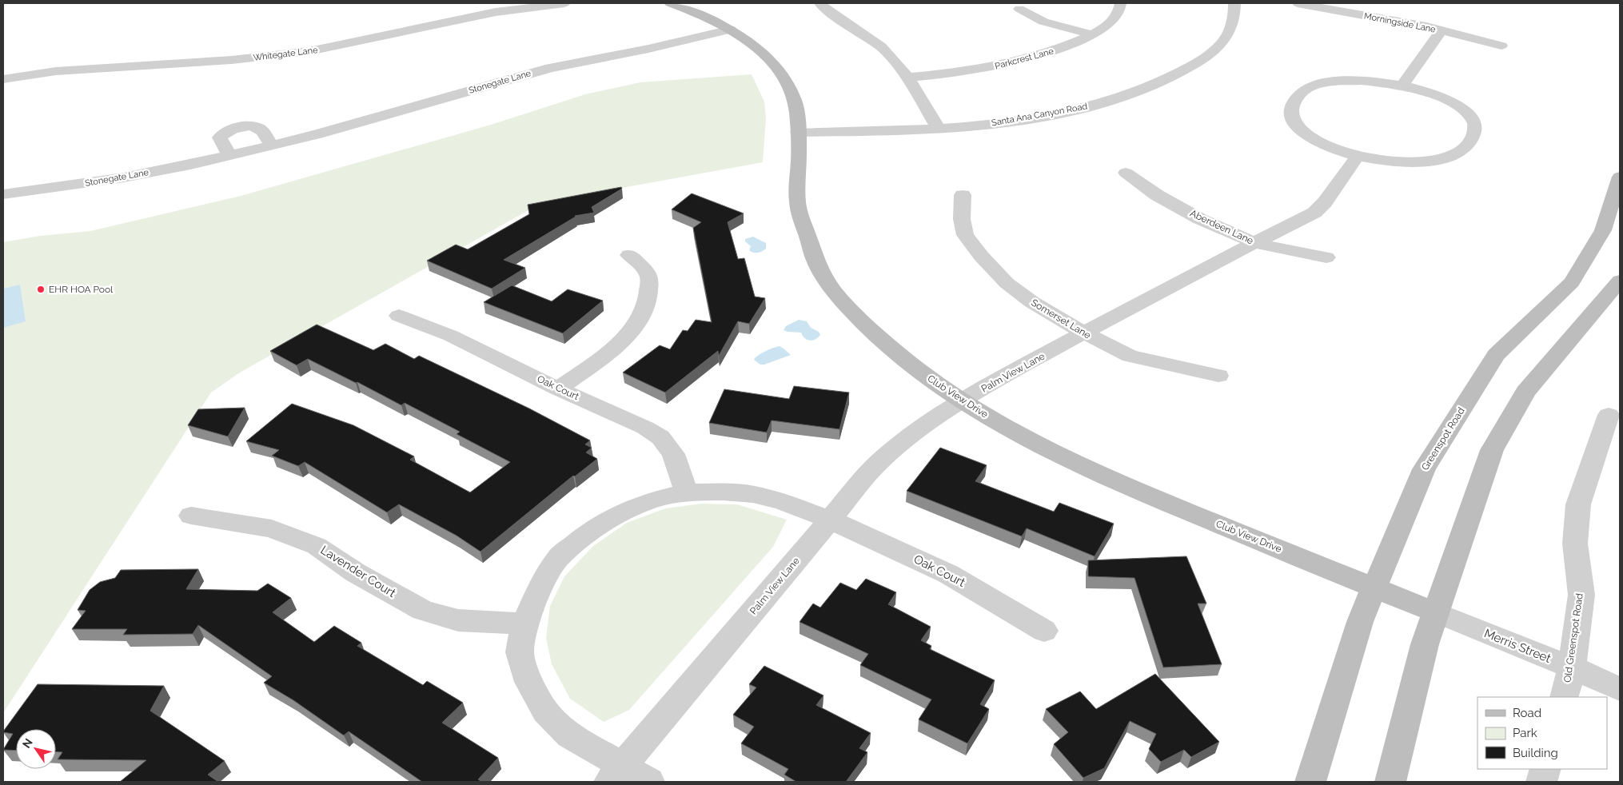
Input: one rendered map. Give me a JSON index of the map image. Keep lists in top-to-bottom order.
{
  "streets": {
    "main road": ["Club View Drive", "Greenspot Road"],
    "street": [
      "Morningside Lane",
      "Whitegate Lane",
      "Parkcrest Lane",
      "Stonegate Lane",
      "Santa Ana Canyon Road",
      "Aberdeen Lane",
      "Somerset Lane",
      "Palm View Lane",
      "Oak Court",
      "Lavender Court",
      "Old Greenspot Road",
      "Merris Street"
    ]
  },
  "crossings": [
    ["Stonegate Lane", "Club View Drive"],
    ["Santa Ana Canyon Road", "Club View Drive"],
    ["Aberdeen Lane", "Palm View Lane"],
    ["Somerset Lane", "Palm View Lane"],
    ["Palm View Lane", "Oak Court"],
    ["Palm View Lane", "Club View Drive"],
    ["Oak Court", "Lavender Court"],
    ["Club View Drive", "Greenspot Road"],
    ["Club View Drive", "Merris Street"],
    ["Old Greenspot Road", "Merris Street"]
  ],
  "places": ["EHR HOA Pool"],
  "legend": ["Road", "Park", "Building"],
  "north": "top left"
}
